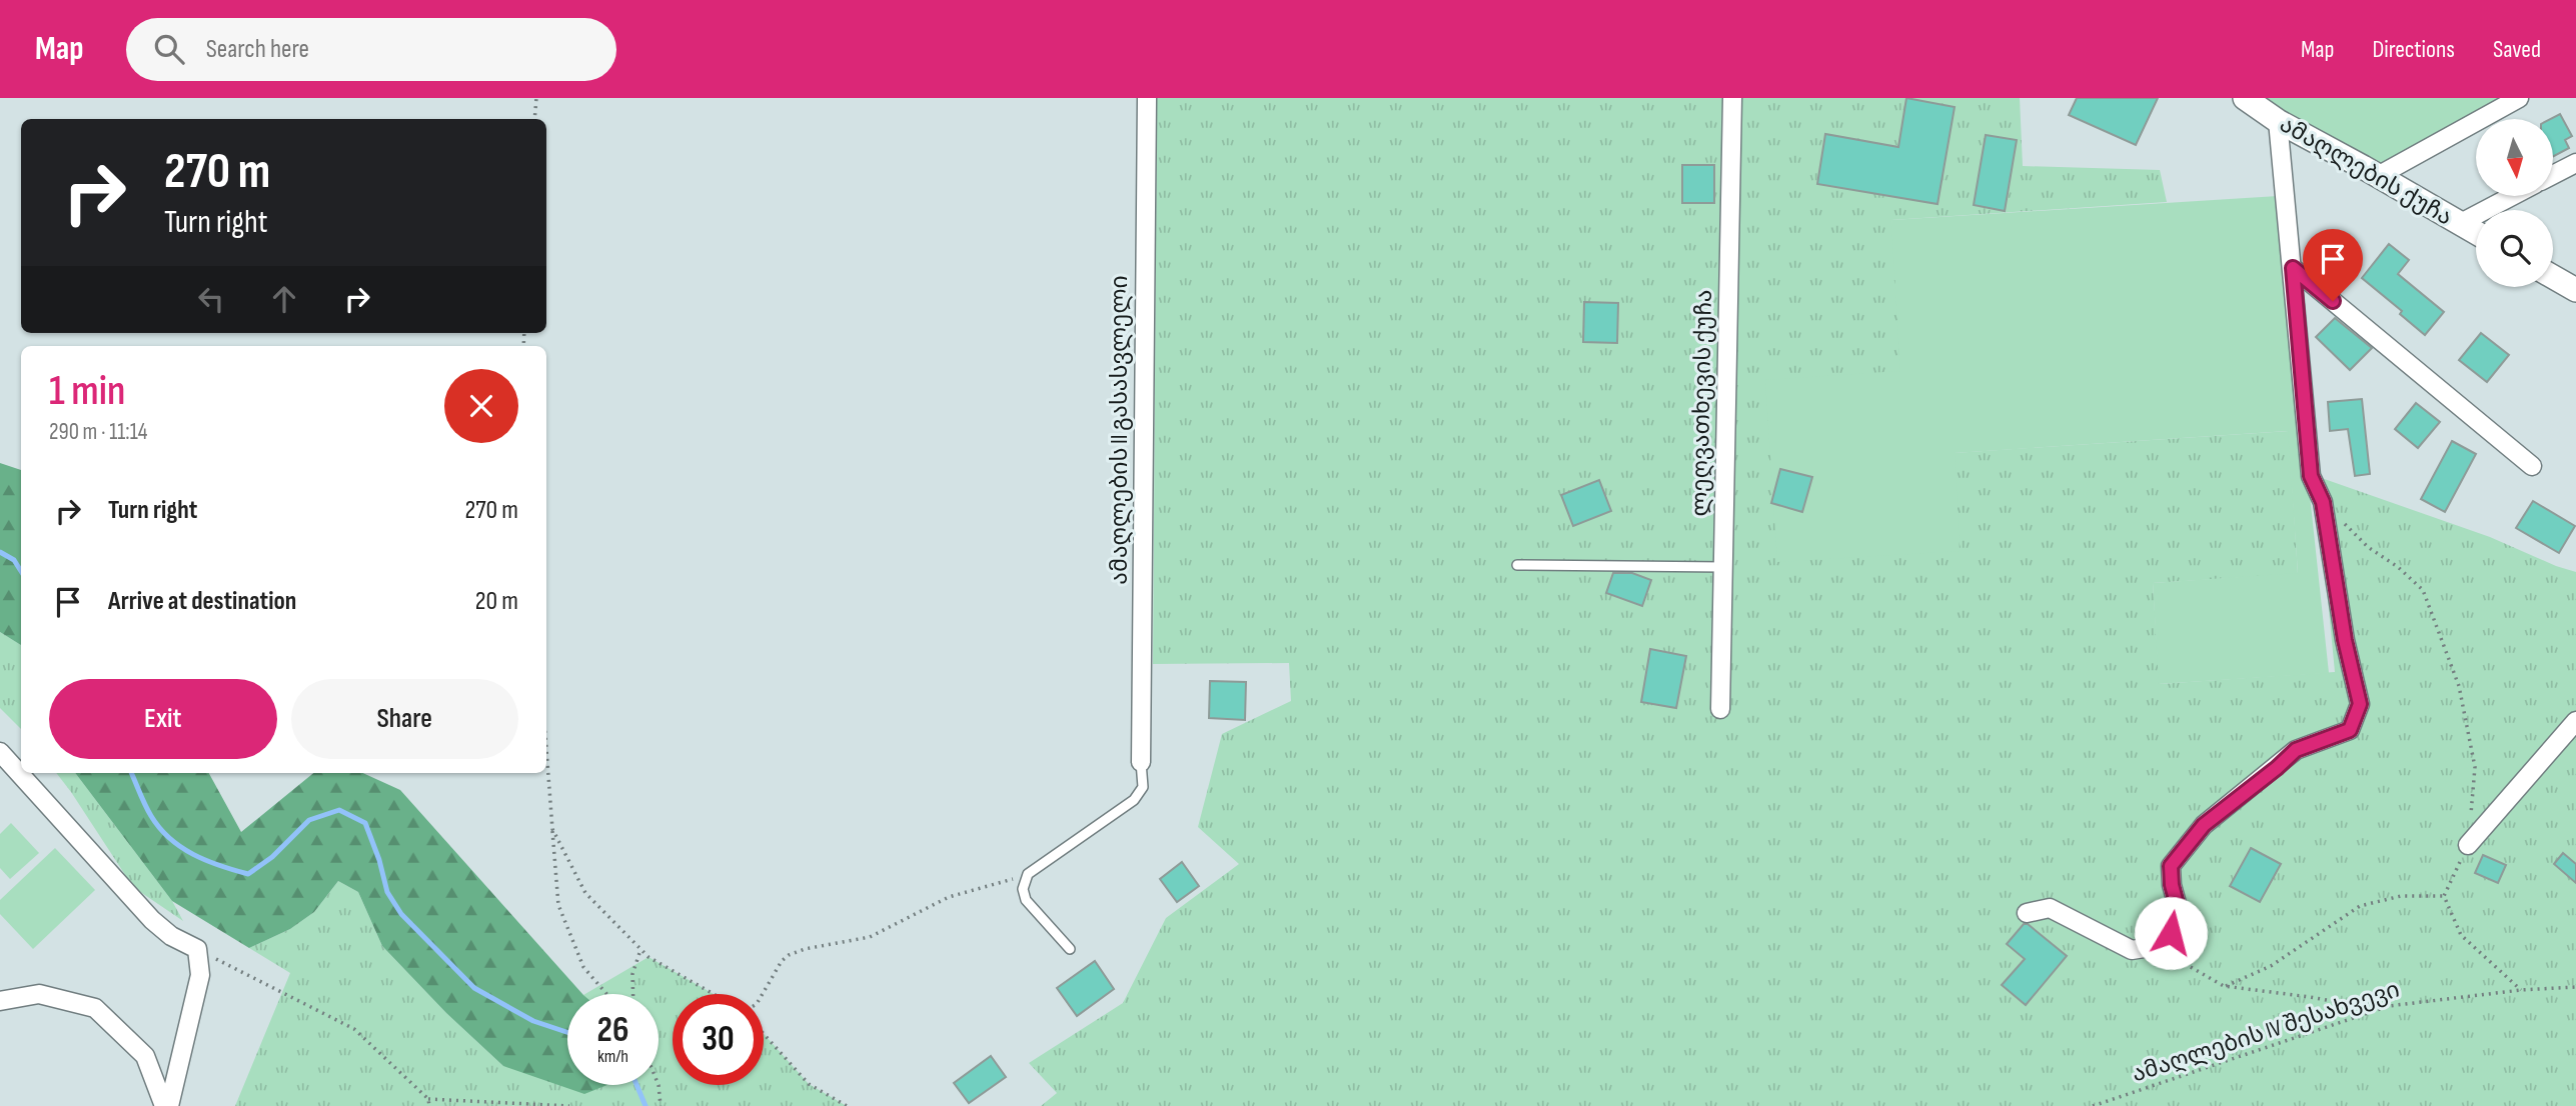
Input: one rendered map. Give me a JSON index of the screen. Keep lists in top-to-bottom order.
{
  "streets": {
    "street": ["ამაღლების ქუჩა", "ლეღვათხევის ქუჩა", "ამაღლების II გასასვლელი"],
    "path": ["ამაღლების IV შესახვევი"]
  },
  "north": "bottom",
  "page": {
    "header": "Map",
    "search": "Search here",
    "nav": ["Map", "Directions", "Saved"],
    "turn": ["270 m", "Turn right"],
    "heading": ["1 min", "290 m · 11:14"],
    "list": [
      {
        "name": "Turn right",
        "value": "270 m"
      },
      {
        "name": "Arrive at destination",
        "value": "20 m"
      }
    ],
    "buttons": ["Exit", "Share"],
    "speed": "26 km/h",
    "limit": "30"
  }
}
